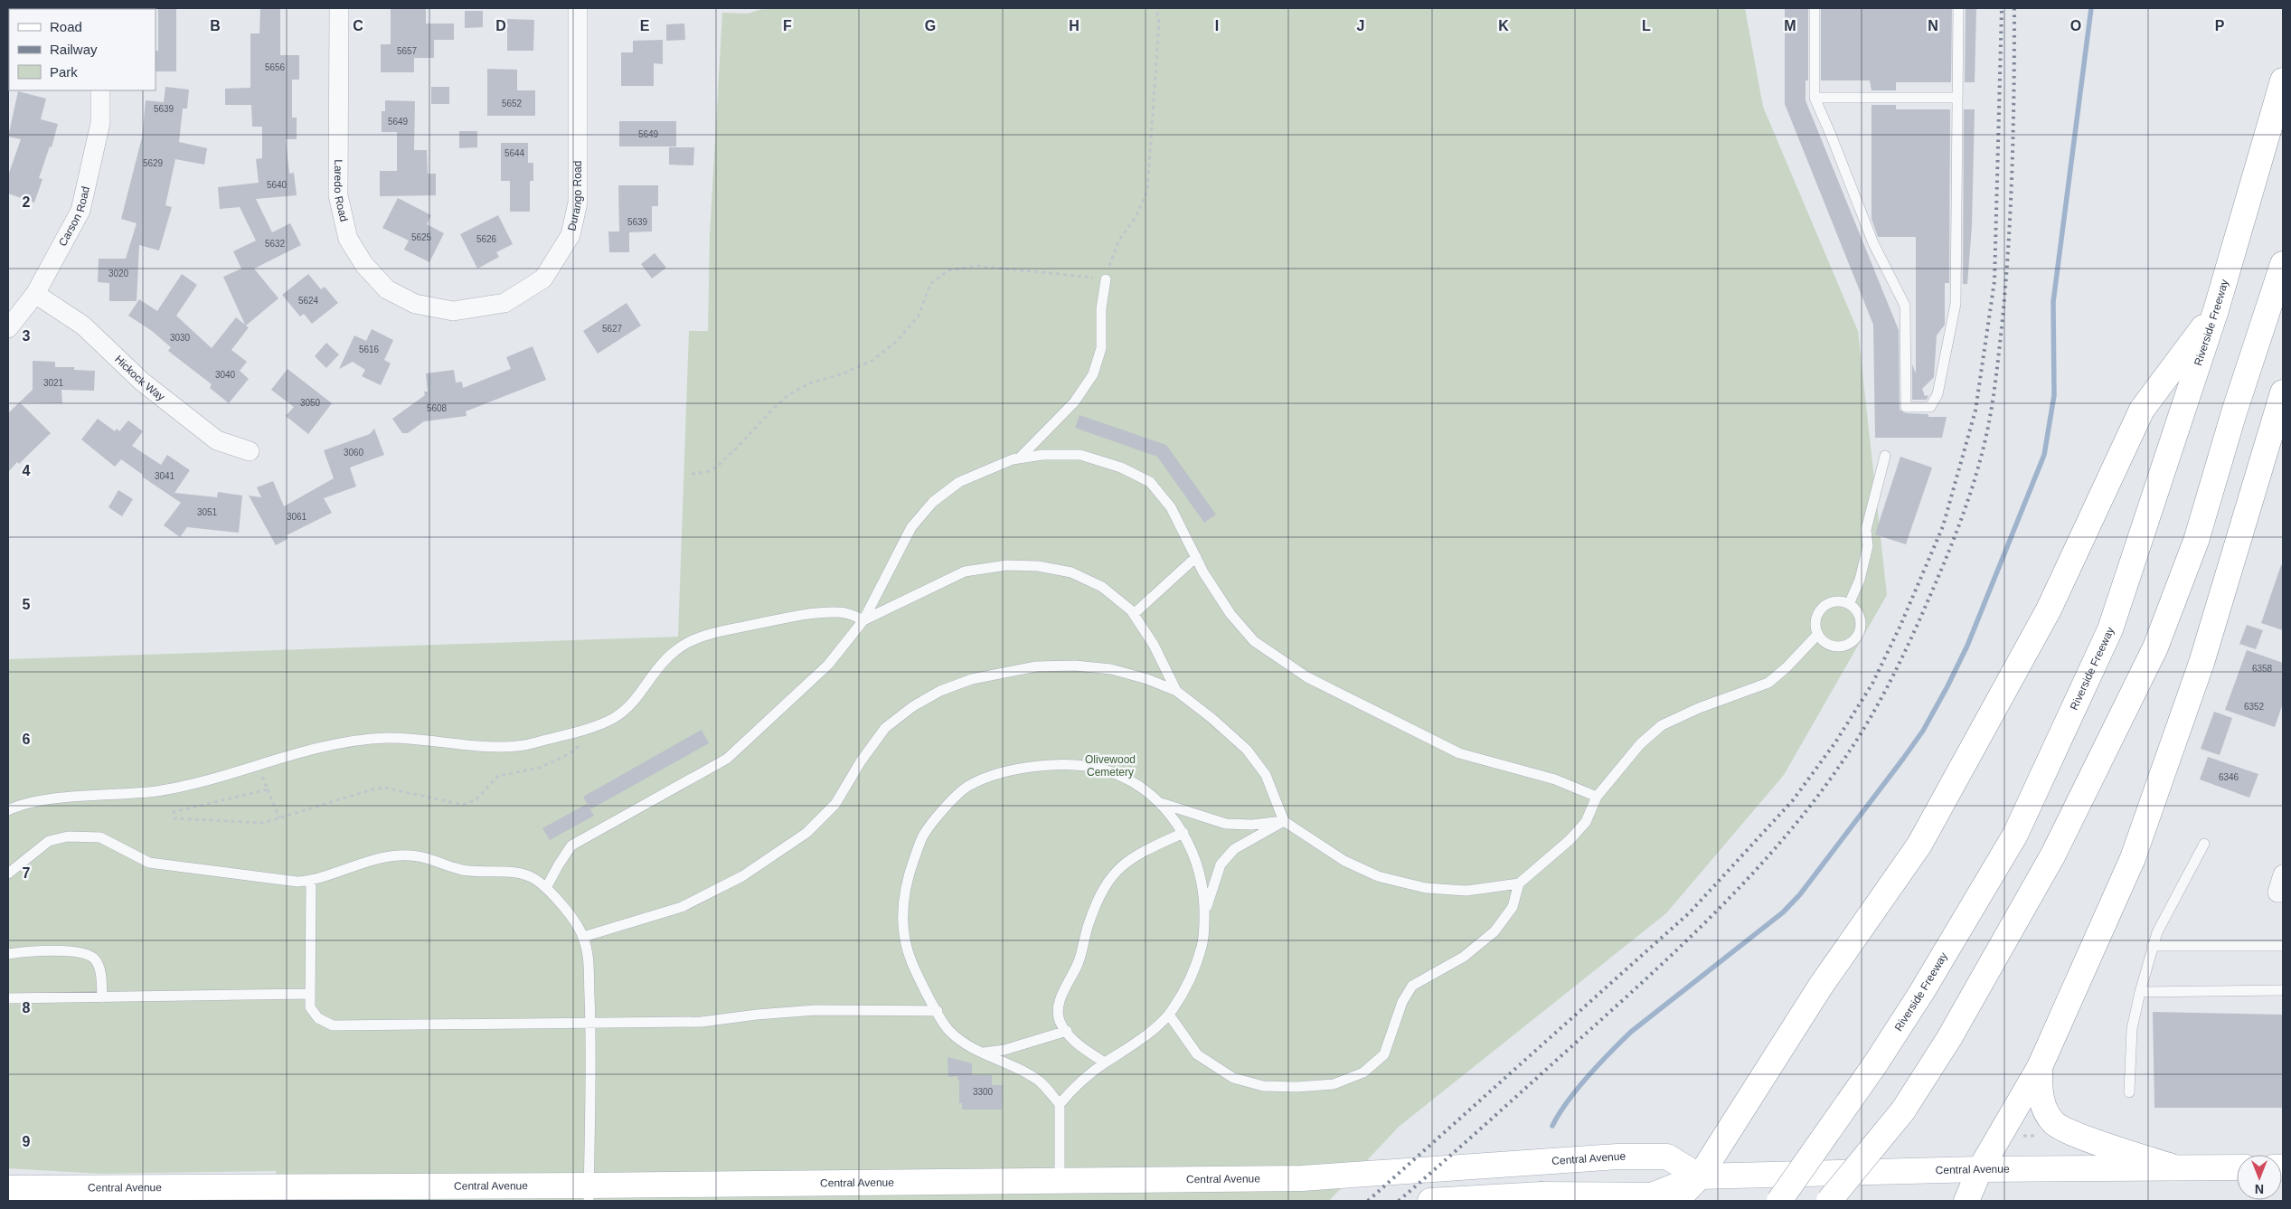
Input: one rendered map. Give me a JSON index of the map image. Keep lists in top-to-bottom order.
{
  "streets": {
    "main road": ["Riverside Freeway", "Central Avenue"],
    "street": [
      "Laredo Road",
      "Durango Road",
      "Carson Road",
      "Hickock Way"
    ]
  },
  "crossings": [
    ["Laredo Road", "Durango Road"],
    ["Carson Road", "Hickock Way"]
  ],
  "parks": ["Olivewood Cemetery"],
  "house_numbers": [
    "5657",
    "5656",
    "5652",
    "5639",
    "5649",
    "5649",
    "5644",
    "5629",
    "5640",
    "5639",
    "5625",
    "5626",
    "5632",
    "3020",
    "5624",
    "5627",
    "3030",
    "5616",
    "3040",
    "3021",
    "3050",
    "5608",
    "3060",
    "3041",
    "3051",
    "3061",
    "6358",
    "6352",
    "6346",
    "3300"
  ],
  "legend": ["Road", "Railway", "Park"],
  "north": "bottom",
  "grid": {
    "columns": [
      "B",
      "C",
      "D",
      "E",
      "F",
      "G",
      "H",
      "I",
      "J",
      "K",
      "L",
      "M",
      "N",
      "O",
      "P"
    ],
    "rows": [
      "2",
      "3",
      "4",
      "5",
      "6",
      "7",
      "8",
      "9"
    ]
  }
}
